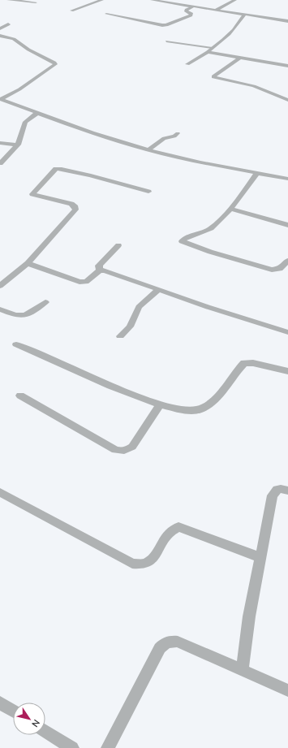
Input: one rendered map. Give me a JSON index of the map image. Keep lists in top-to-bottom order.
{
  "north": "bottom right"
}
